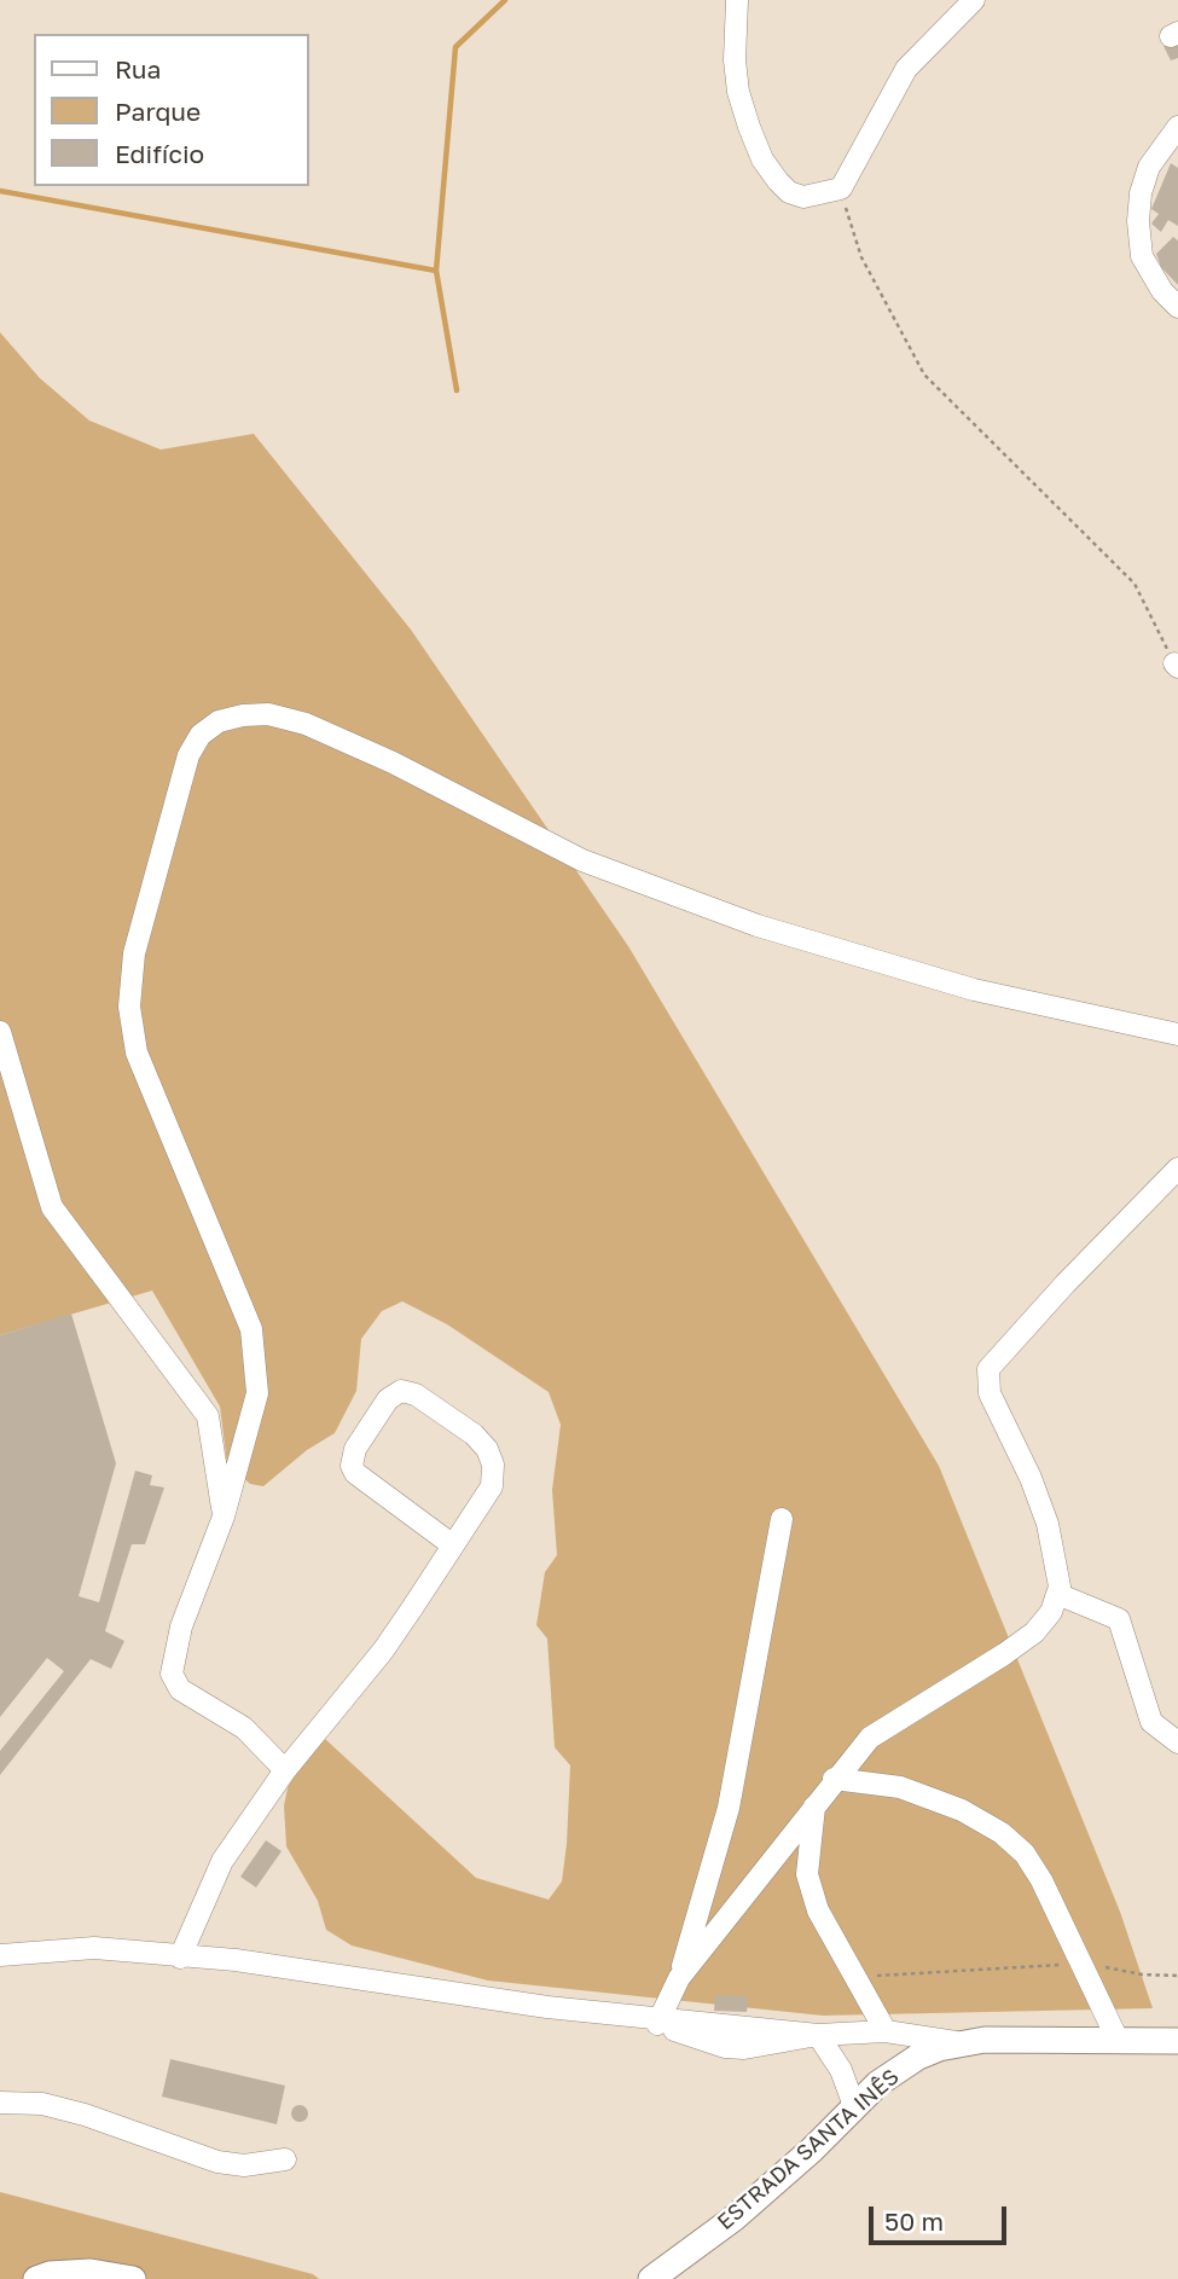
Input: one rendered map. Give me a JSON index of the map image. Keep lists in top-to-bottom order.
{
  "streets": {
    "main road": ["ESTRADA SANTA INÊS"]
  },
  "legend": ["Rua", "Parque", "Edifício"],
  "scale_bar": "50 m"
}
